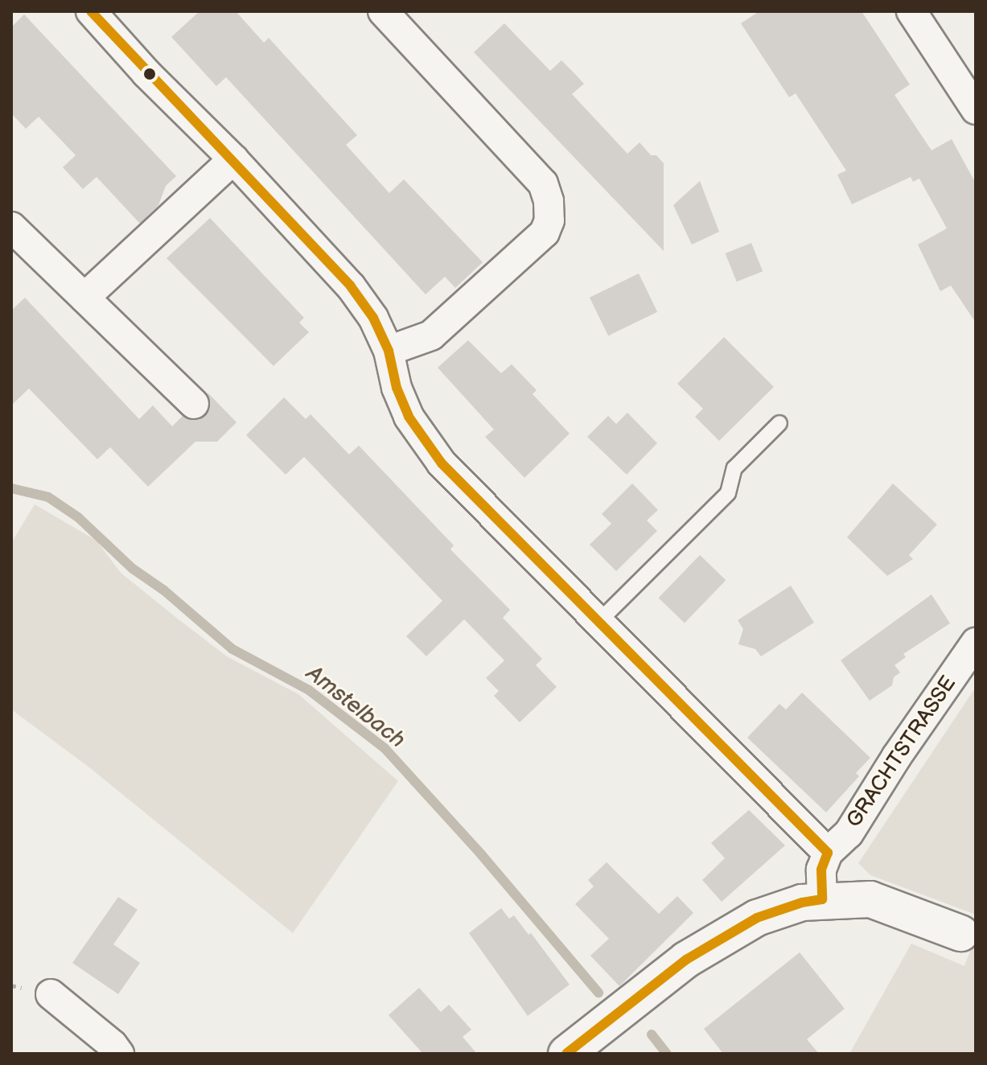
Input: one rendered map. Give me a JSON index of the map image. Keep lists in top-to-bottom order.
{
  "streets": {
    "street": ["GRACHTSTRASSE"]
  },
  "water": ["Amstelbach"]
}
